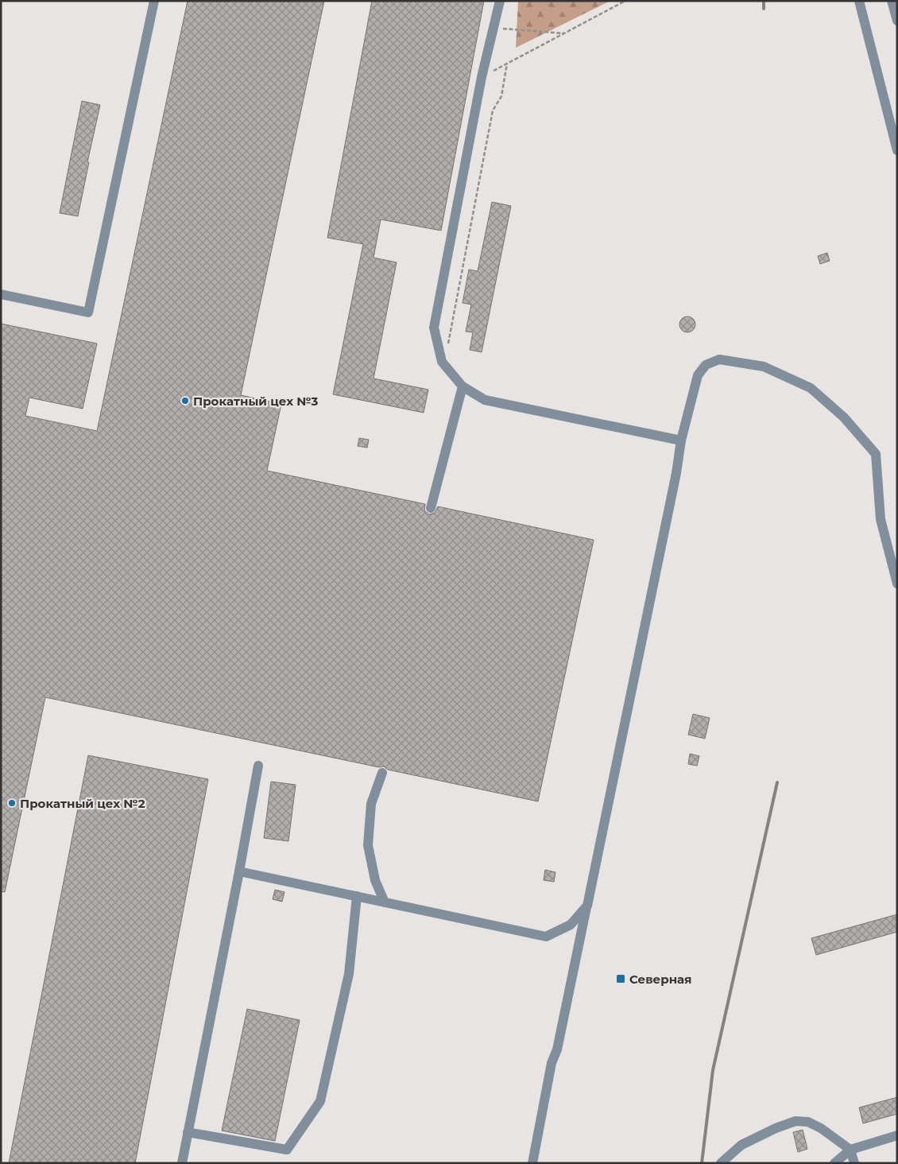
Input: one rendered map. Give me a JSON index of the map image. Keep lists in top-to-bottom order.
{
  "places": {
    "other": ["Прокатный цех №3", "Прокатный цех №2"],
    "transit": ["Северная"]
  }
}
